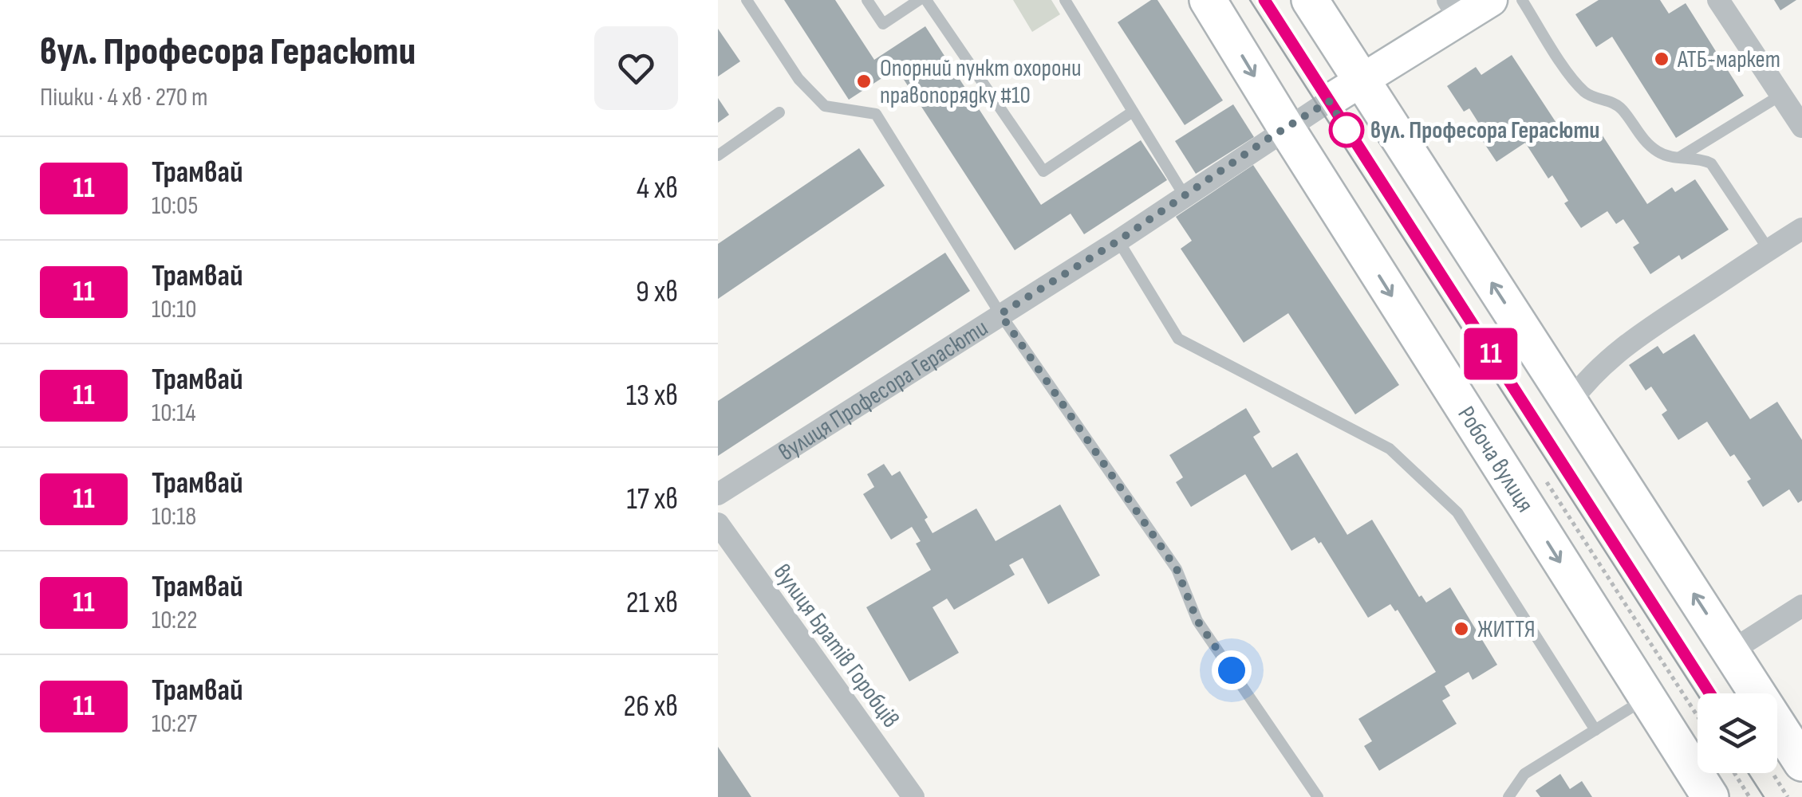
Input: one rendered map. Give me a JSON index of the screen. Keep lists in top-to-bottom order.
{
  "streets": {
    "main road": ["Робоча вулиця"],
    "street": ["вулиця Професора Герасюти", "вулиця Братів Горобців"]
  },
  "crossings": [
    ["вулиця Професора Герасюти", "Робоча вулиця"]
  ],
  "places": [
    "АТБ-маркет",
    "Опорний пункт охорони правопорядку #10",
    "вул. Професора Герасюти",
    "ЖИТТЯ"
  ],
  "lines": ["tram line 11"],
  "page": {
    "heading": ["вул. Професора Герасюти", "Пішки · 4 хв · 270 m"],
    "on_map": "11",
    "list": [
      {
        "mark": "11",
        "name": "Трамвай",
        "note": "10:05",
        "value": "4 хв"
      },
      {
        "mark": "11",
        "name": "Трамвай",
        "note": "10:10",
        "value": "9 хв"
      },
      {
        "mark": "11",
        "name": "Трамвай",
        "note": "10:14",
        "value": "13 хв"
      },
      {
        "mark": "11",
        "name": "Трамвай",
        "note": "10:18",
        "value": "17 хв"
      },
      {
        "mark": "11",
        "name": "Трамвай",
        "note": "10:22",
        "value": "21 хв"
      },
      {
        "mark": "11",
        "name": "Трамвай",
        "note": "10:27",
        "value": "26 хв"
      }
    ]
  }
}
